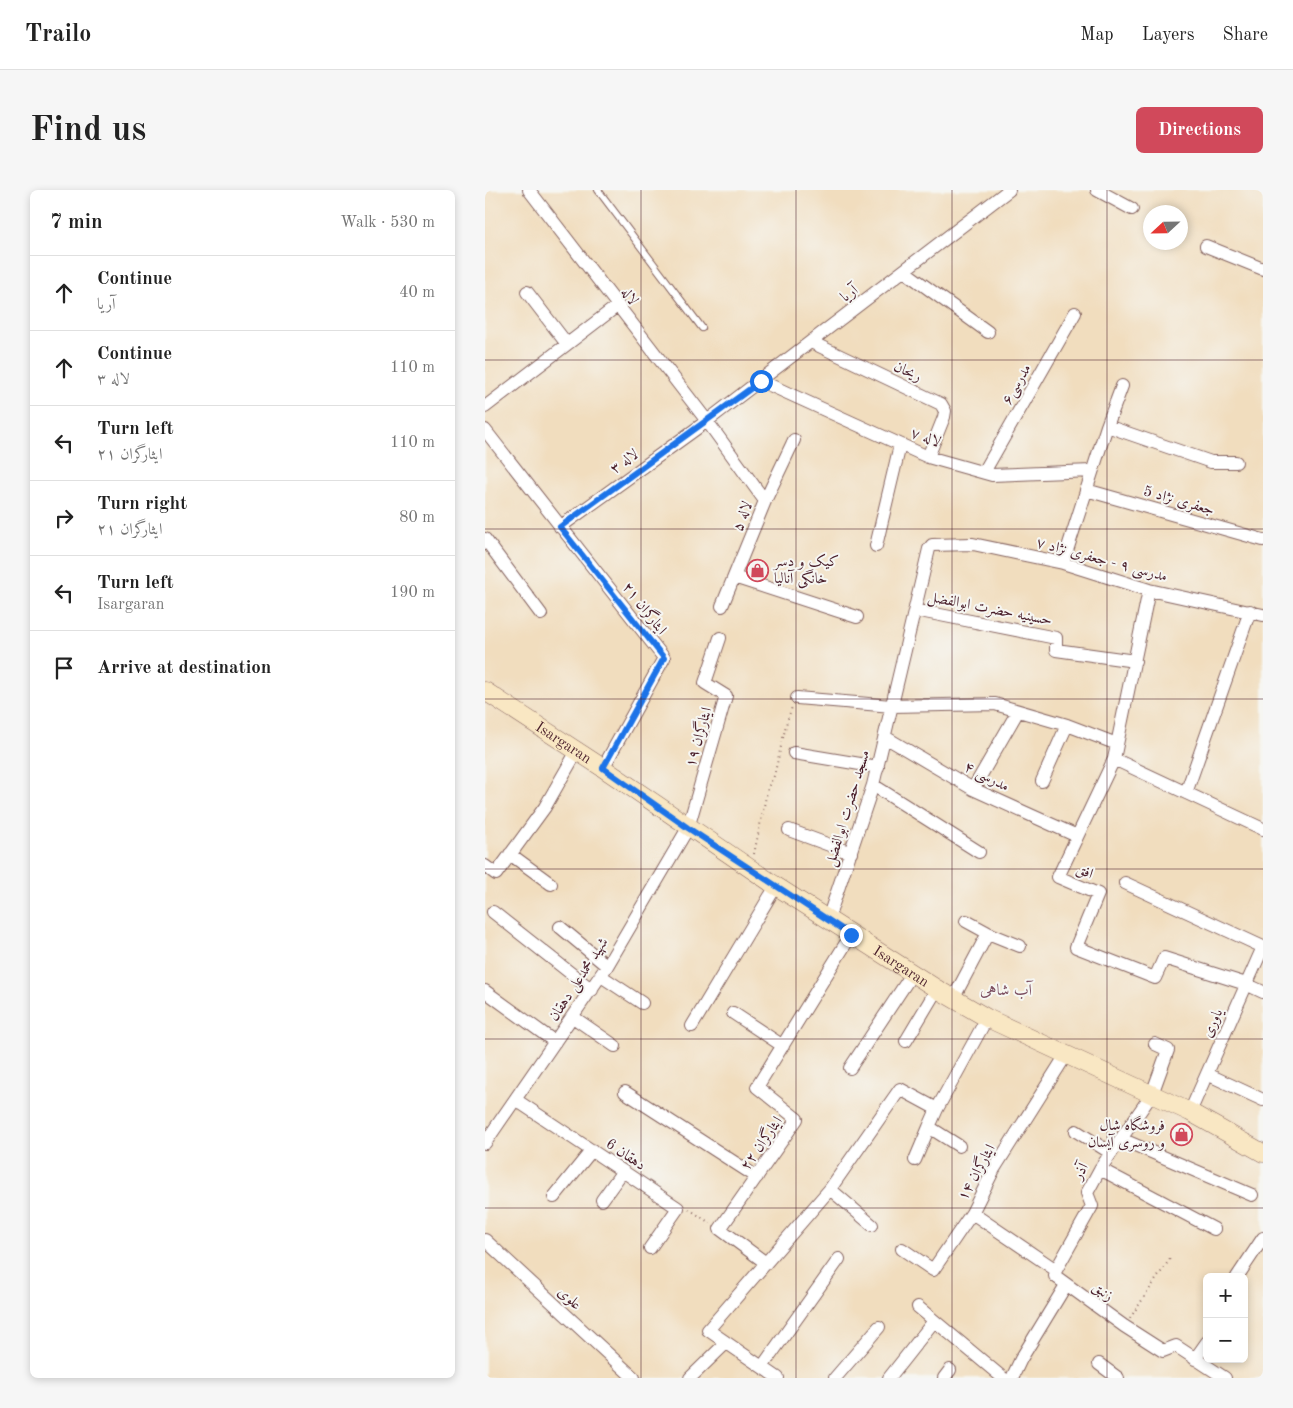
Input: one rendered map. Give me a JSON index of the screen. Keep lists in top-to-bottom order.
{
  "streets": {
    "main road": ["Isargaran"],
    "street": [
      "آریا",
      "لاله",
      "ریحان",
      "مدرسی۶",
      "لاله ۷",
      "لاله ۳",
      "جعفری نژاد 5",
      "لاله ۵",
      "مدرسی ۹ - جعفری نژاد ۷",
      "ایثارگران ۲۱",
      "حسینیه حضرت ابوالفضل",
      "ایثارگران ۱‍۹",
      "مدرسی ۴",
      "مسجد حضرت ابوالفضل",
      "افق",
      "شهید محمدعلی دهقان",
      "یاوری",
      "ایثارگران ۲۲",
      "دهقان 6",
      "آذر",
      "ایثارگران ۱۴",
      "زنبق",
      "علوی"
    ]
  },
  "crossings": [
    ["آریا", "لاله"],
    ["آریا", "ریحان"],
    ["آریا", "لاله ۷"],
    ["آریا", "لاله ۳"],
    ["آریا", "لاله ۵"],
    ["لاله", "لاله ۳"],
    ["لاله", "لاله ۵"],
    ["ریحان", "لاله ۷"],
    ["مدرسی۶", "لاله ۷"],
    ["لاله ۳", "لاله ۵"],
    ["لاله ۳", "ایثارگران ۲۱"],
    ["مدرسی ۹ - جعفری نژاد ۷", "مسجد حضرت ابوالفضل"],
    ["مدرسی ۹ - جعفری نژاد ۷", "افق"],
    ["ایثارگران ۲۱", "Isargaran"],
    ["حسینیه حضرت ابوالفضل", "مسجد حضرت ابوالفضل"],
    ["حسینیه حضرت ابوالفضل", "افق"],
    ["ایثارگران ۱‍۹", "Isargaran"],
    ["ایثارگران ۱‍۹", "شهید محمدعلی دهقان"],
    ["Isargaran", "مسجد حضرت ابوالفضل"],
    ["Isargaran", "شهید محمدعلی دهقان"],
    ["Isargaran", "یاوری"],
    ["Isargaran", "ایثارگران ۲۲"],
    ["Isargaran", "آذر"],
    ["Isargaran", "ایثارگران ۱۴"],
    ["مدرسی ۴", "مسجد حضرت ابوالفضل"],
    ["مدرسی ۴", "افق"],
    ["افق", "یاوری"],
    ["شهید محمدعلی دهقان", "دهقان 6"],
    ["آذر", "زنبق"],
    ["ایثارگران ۱۴", "زنبق"]
  ],
  "districts": ["آب شاهی"],
  "places": {
    "shop": ["کیک و دسر خانگی آنالیا", "فروشگاه شال و روسری آیسان"]
  },
  "north": "left",
  "page": {
    "header": "Trailo",
    "nav": ["Map", "Layers", "Share"],
    "buttons": "Directions",
    "title": "Find us",
    "heading": ["7 min", "Walk · 530 m"],
    "list": [
      ["Continue", "آریا", "40 m"],
      ["Continue", "لاله ۳", "110 m"],
      ["Turn left", "ایثارگران ۲۱", "110 m"],
      ["Turn right", "ایثارگران ۲۱", "80 m"],
      ["Turn left", "Isargaran", "190 m"],
      "Arrive at destination"
    ],
    "map_buttons": ["+", "−"]
  }
}
